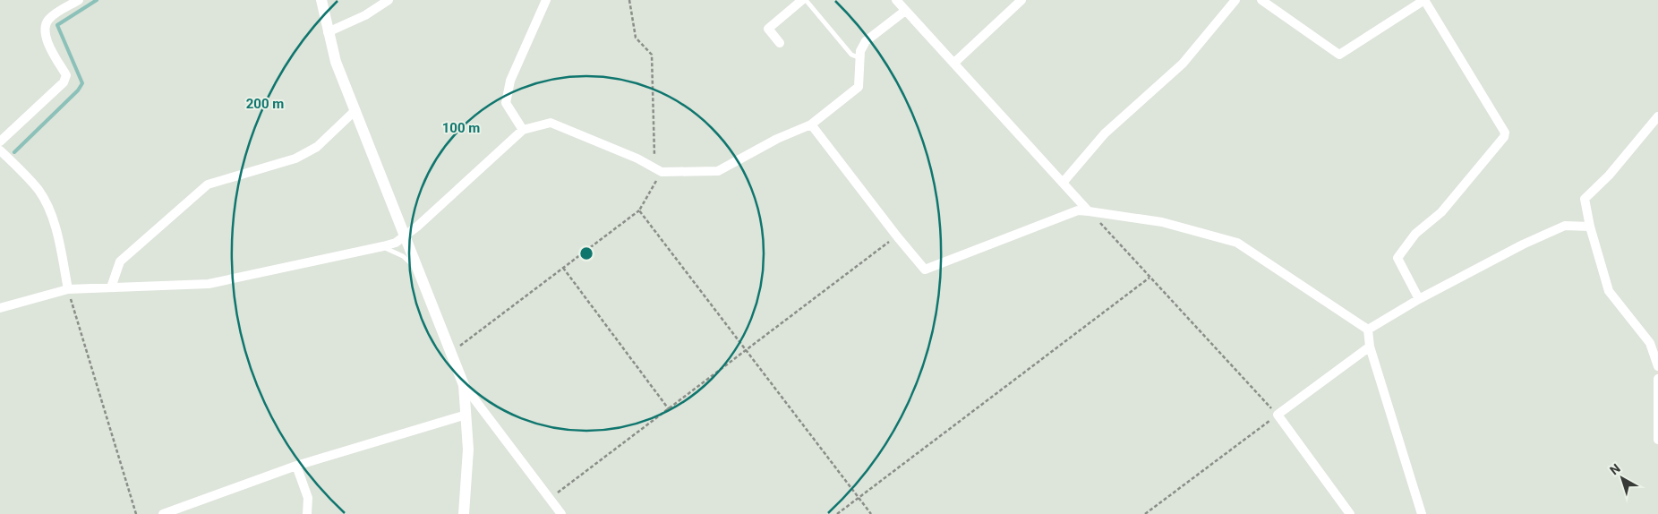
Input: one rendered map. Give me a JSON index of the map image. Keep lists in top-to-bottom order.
{
  "north": "top left",
  "rings": ["200 m", "100 m"]
}
